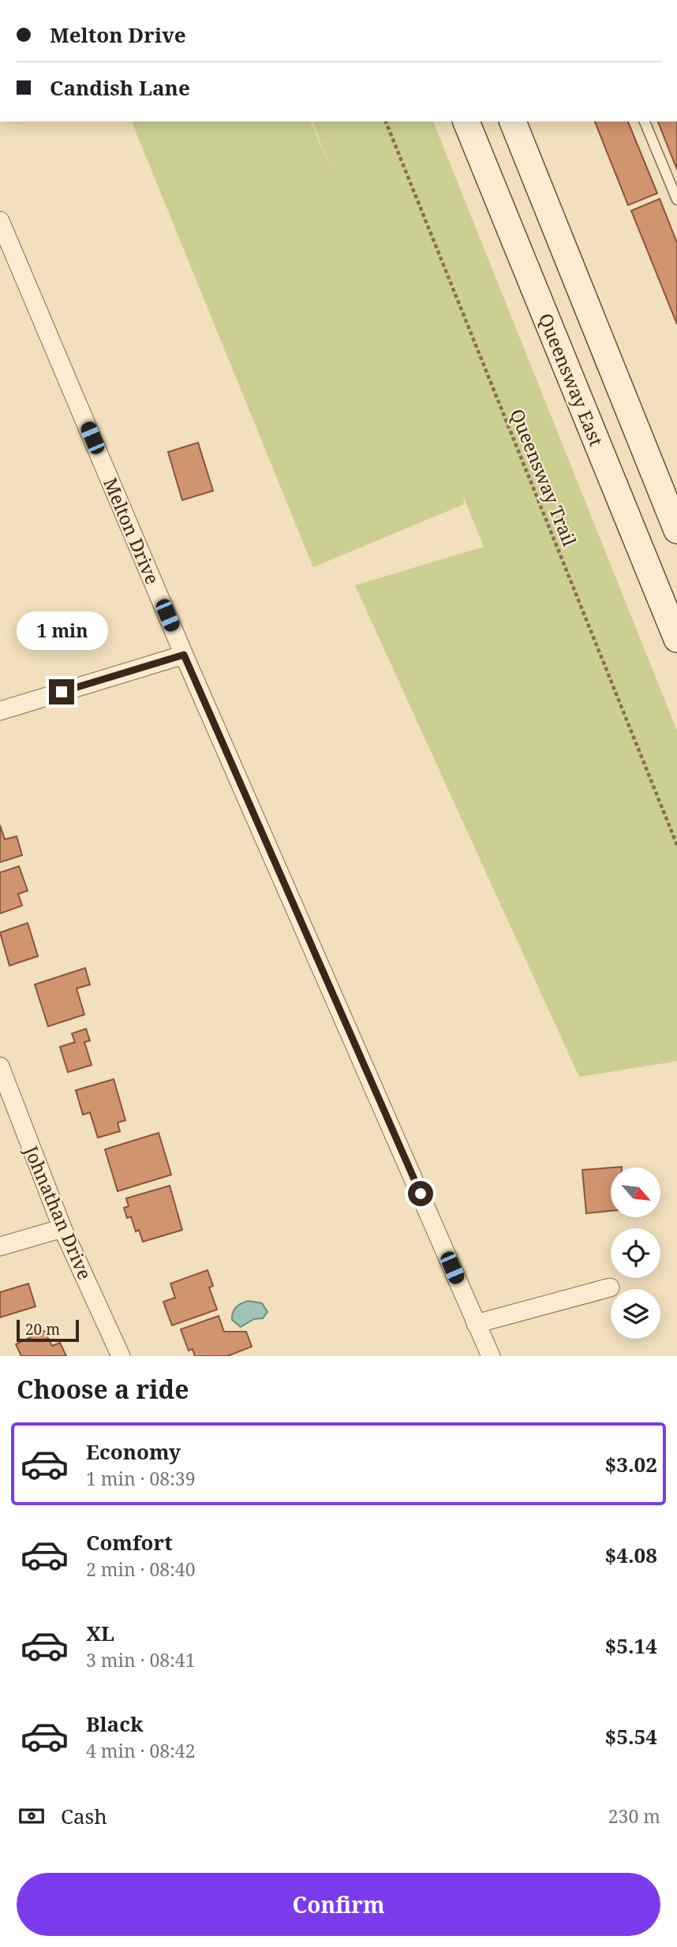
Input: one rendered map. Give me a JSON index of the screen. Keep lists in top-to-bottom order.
{
  "streets": {
    "main road": ["Queensway East"],
    "street": ["Melton Drive", "Johnathan Drive"],
    "path": ["Queensway Trail"]
  },
  "scale_bar": "20 m",
  "north": "bottom right",
  "page": {
    "banner": ["Melton Drive", "Candish Lane"],
    "bubble": "1 min",
    "scale": "20 m",
    "heading": "Choose a ride",
    "list": [
      {
        "name": "Economy",
        "note": "1 min · 08:39",
        "value": "$3.02"
      },
      {
        "name": "Comfort",
        "note": "2 min · 08:40",
        "value": "$4.08"
      },
      {
        "name": "XL",
        "note": "3 min · 08:41",
        "value": "$5.14"
      },
      {
        "name": "Black",
        "note": "4 min · 08:42",
        "value": "$5.54"
      }
    ],
    "pay": ["Cash", "230 m"],
    "buttons": "Confirm"
  }
}
